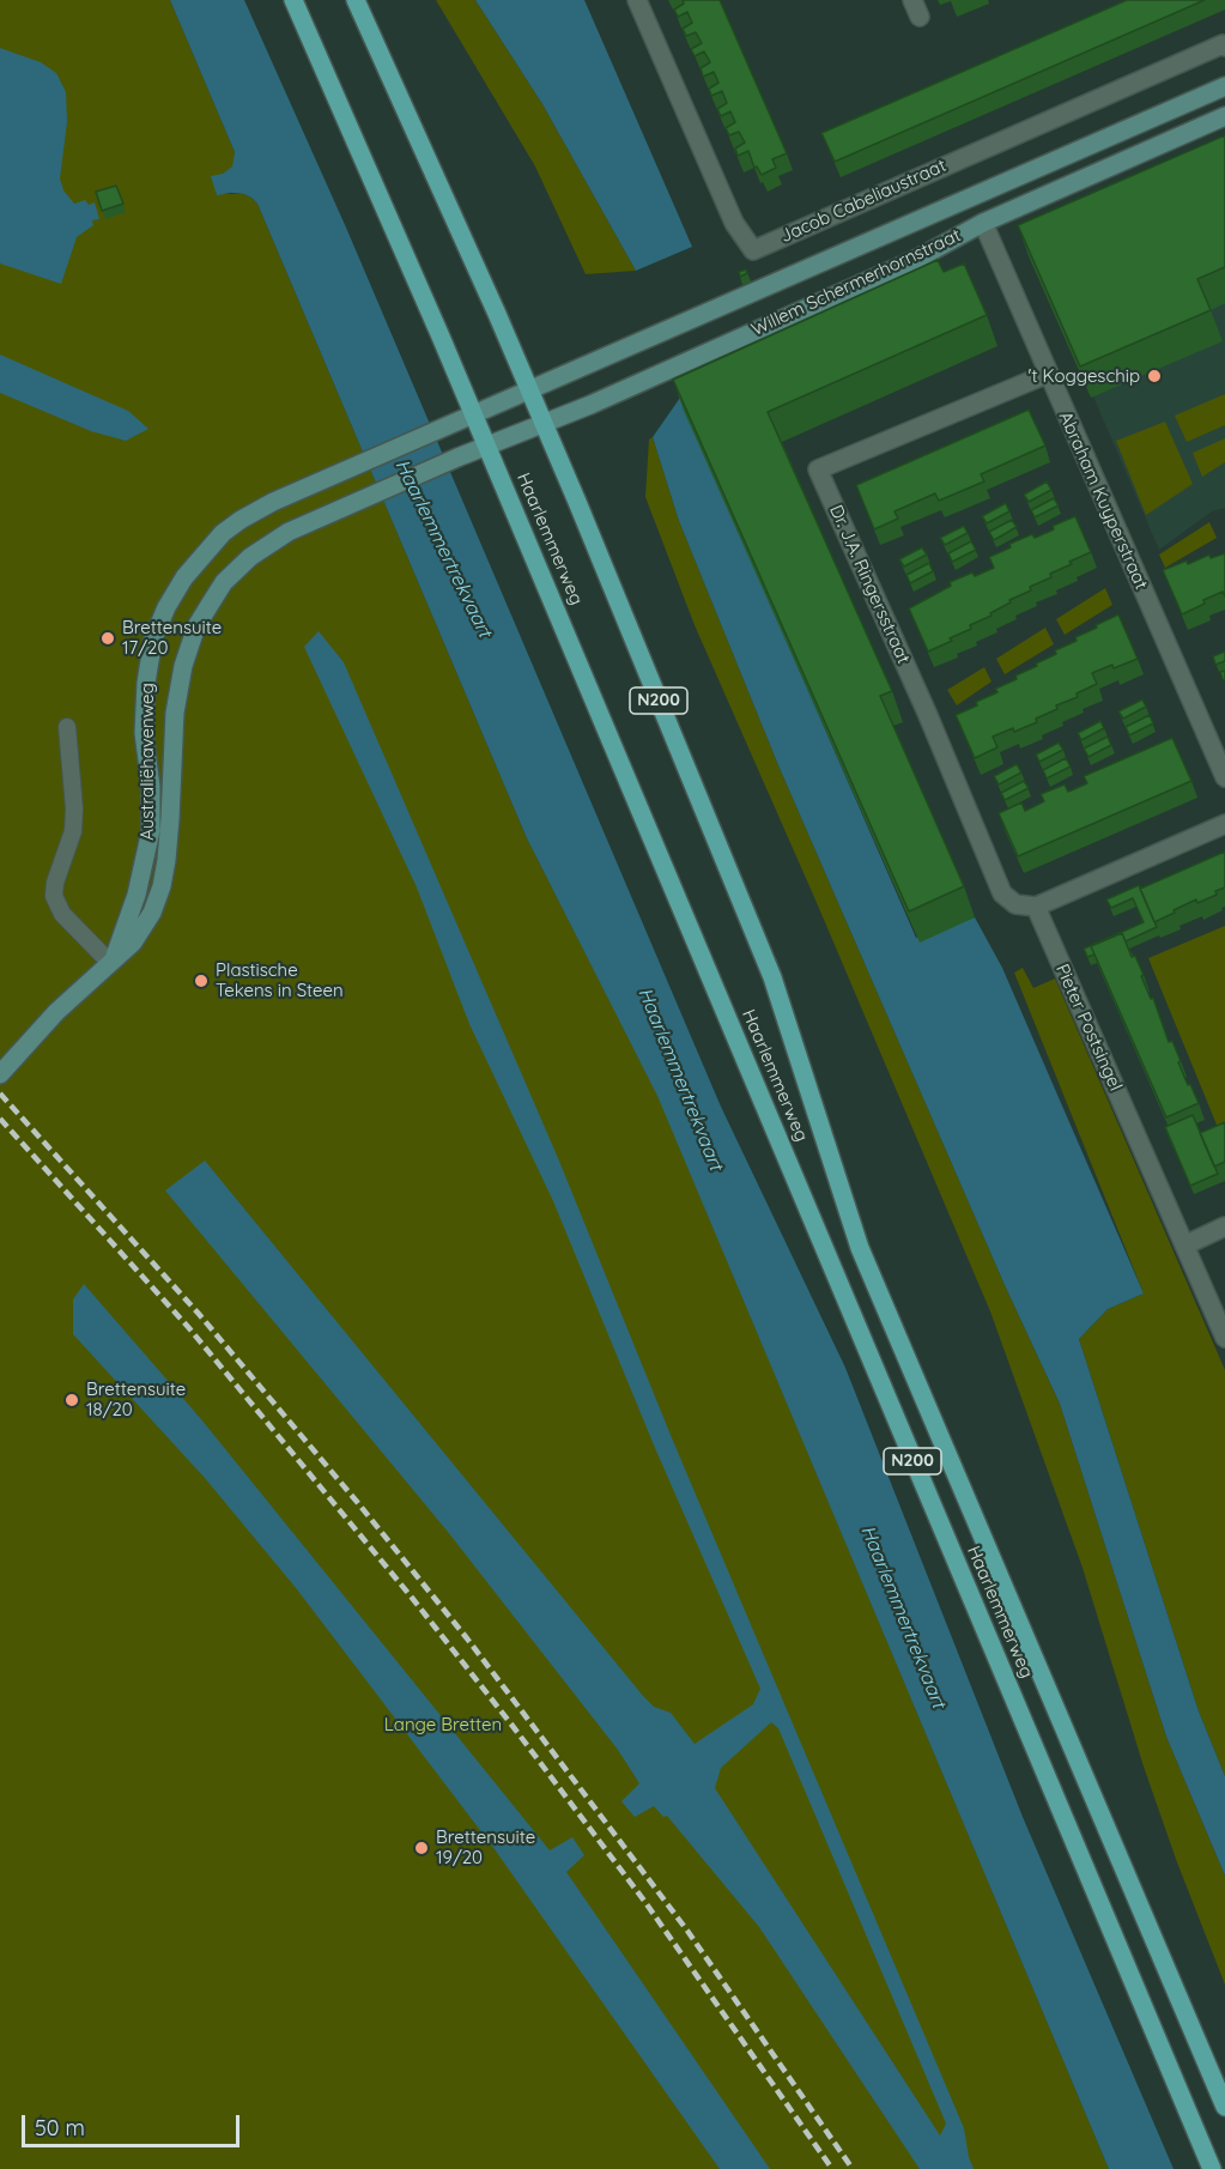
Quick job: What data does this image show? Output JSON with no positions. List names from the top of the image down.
{
  "streets": {
    "main road": ["Haarlemmerweg", "N200"],
    "street": [
      "Jacob Cabeliaustraat",
      "Willem Schermerhornstraat",
      "Abraham Kuyperstraat",
      "Dr. J.A. Ringersstraat",
      "Australiëhavenweg",
      "Pieter Postsingel"
    ]
  },
  "crossings": [
    ["Willem Schermerhornstraat", "Abraham Kuyperstraat"],
    ["Willem Schermerhornstraat", "Haarlemmerweg"],
    ["Willem Schermerhornstraat", "Australiëhavenweg"],
    ["Abraham Kuyperstraat", "Dr. J.A. Ringersstraat"],
    ["Haarlemmerweg", "Australiëhavenweg"],
    ["Dr. J.A. Ringersstraat", "Pieter Postsingel"]
  ],
  "water": ["Haarlemmertrekvaart"],
  "parks": ["Lange Bretten"],
  "places": [
    "'t Koggeschip",
    "Brettensuite 17/20",
    "Plastische Tekens in Steen",
    "Brettensuite 18/20",
    "Brettensuite 19/20"
  ],
  "scale_bar": "50 m"
}
